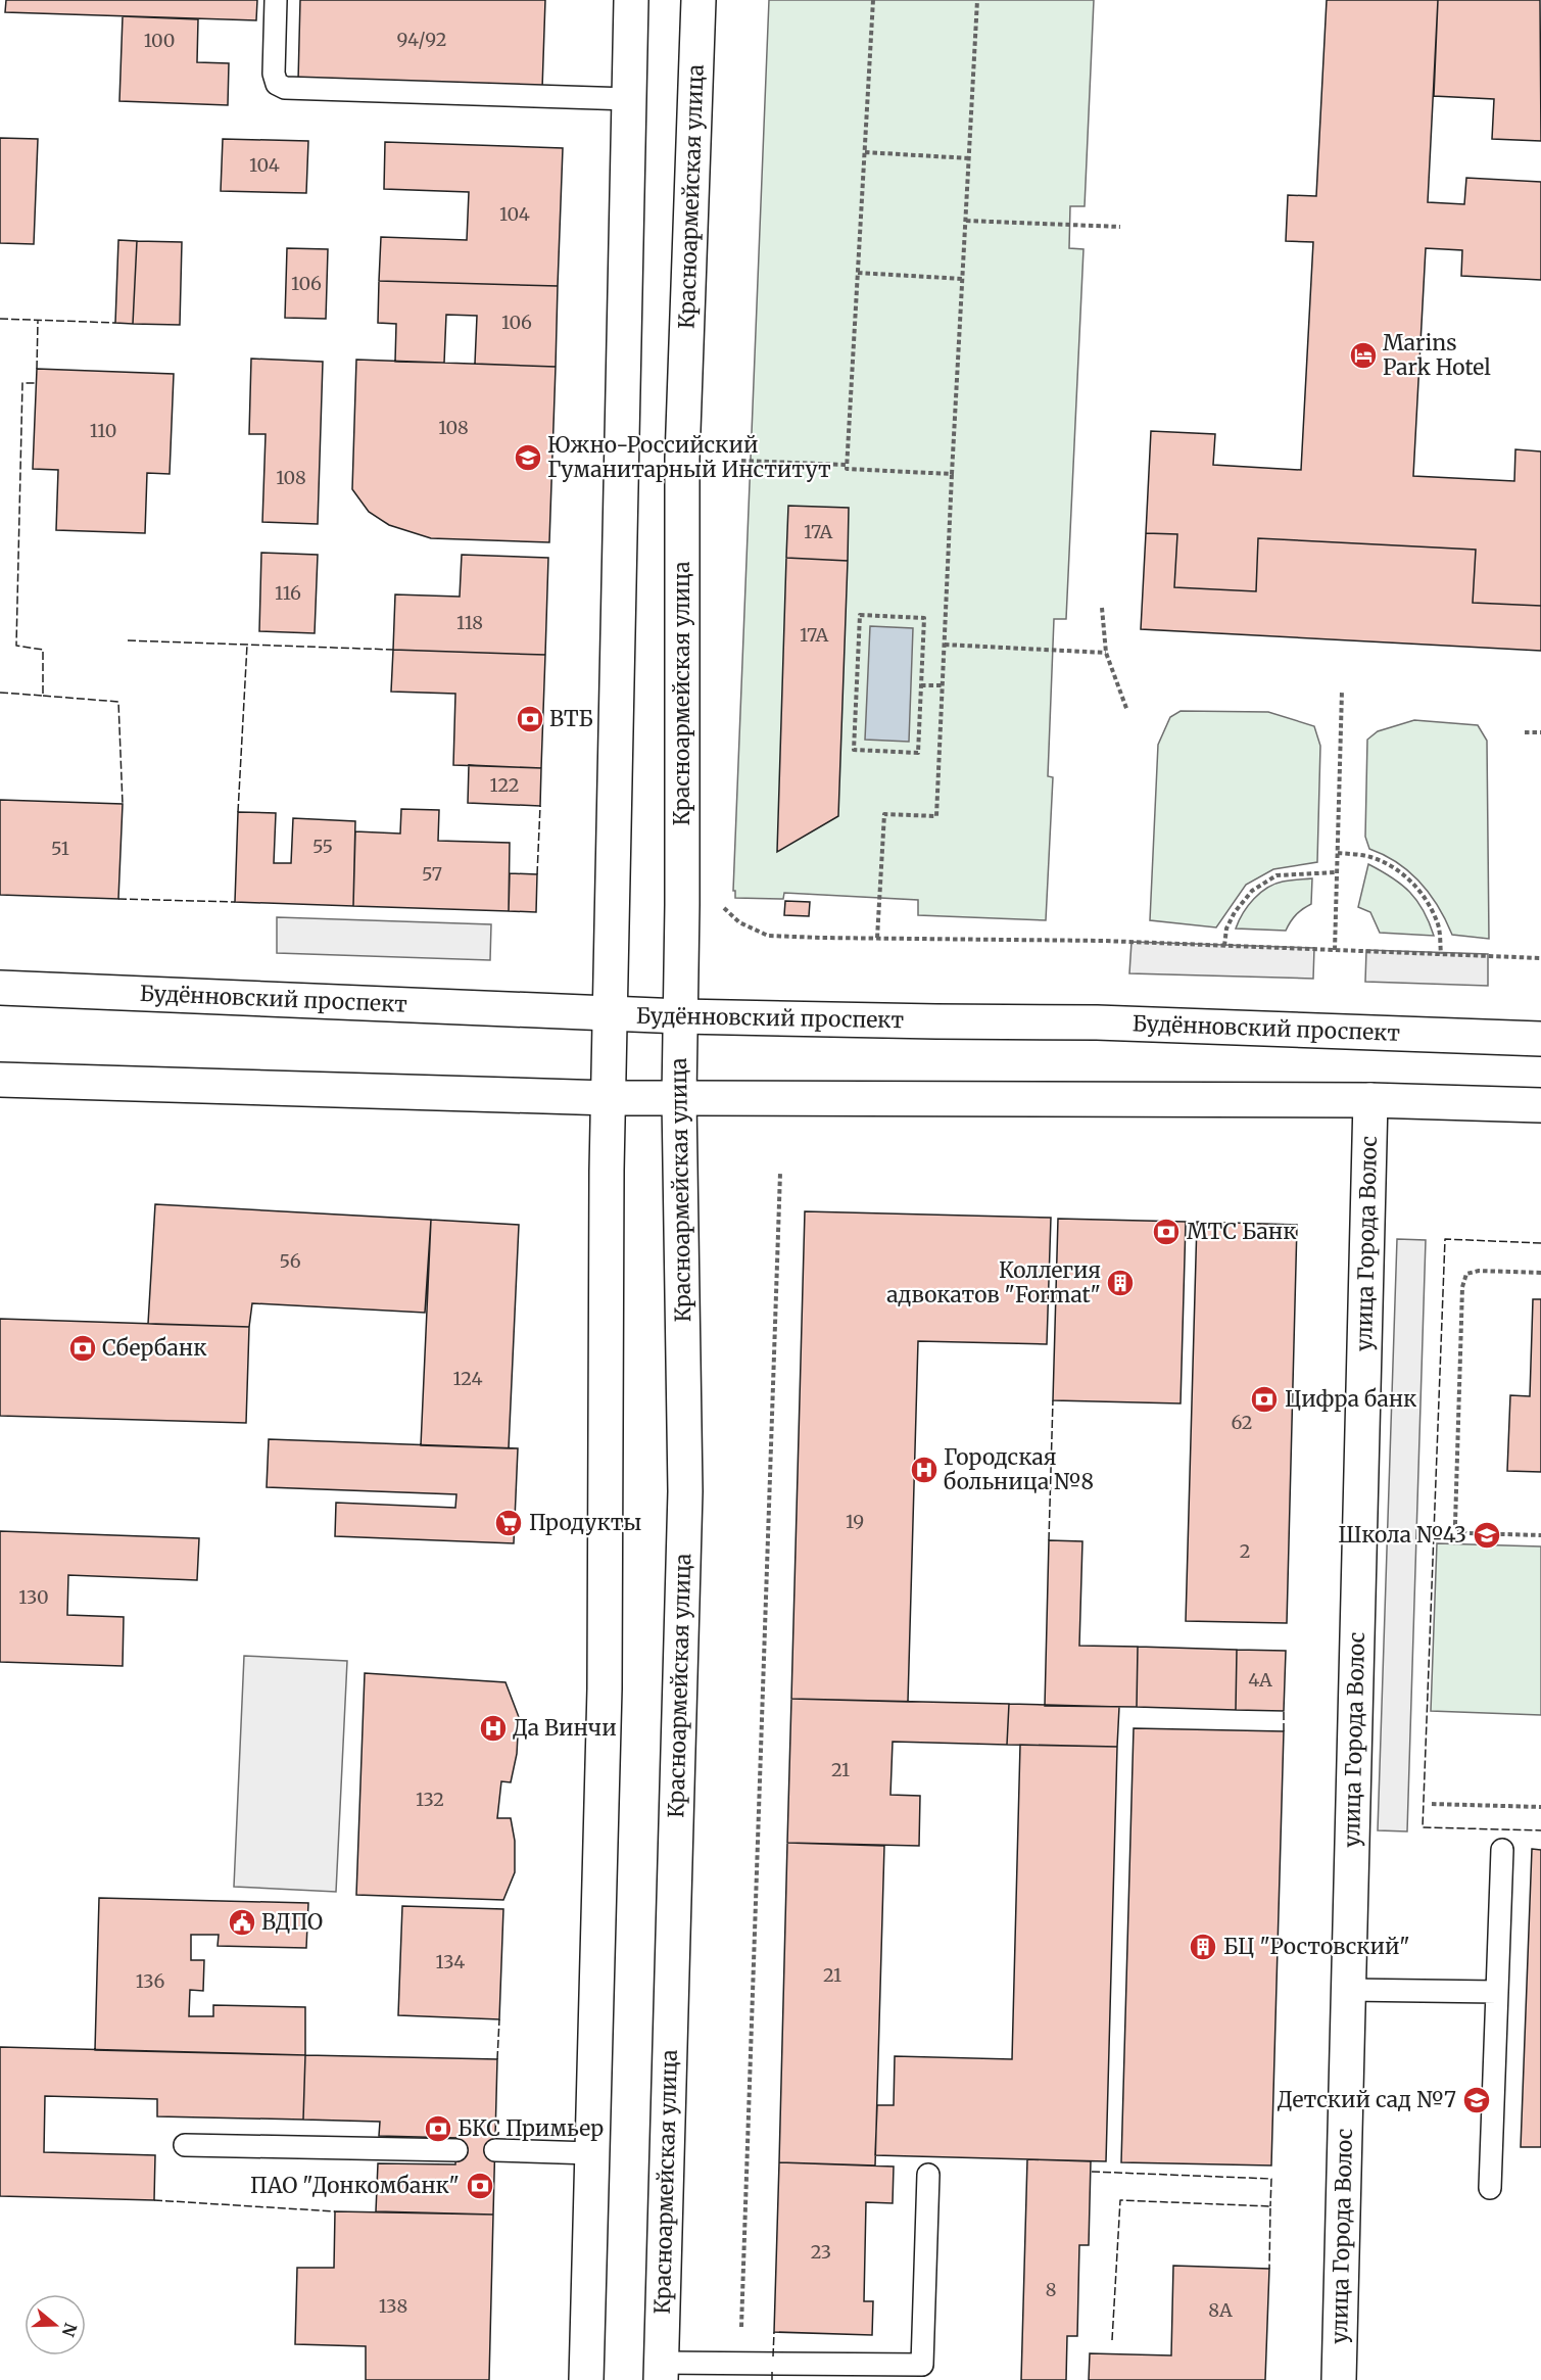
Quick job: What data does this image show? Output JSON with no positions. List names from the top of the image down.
{
  "streets": {
    "main road": ["Красноармейская улица", "Будённовский проспект", "улица Города Волос"]
  },
  "crossings": [
    ["Красноармейская улица", "Будённовский проспект"]
  ],
  "places": {
    "hotel": ["Marins Park Hotel"],
    "school or university": ["Южно-Российский Гуманитарный Институт", "Школа №43", "Детский сад №7"],
    "bank": [
      "ВТБ",
      "МТС Банк",
      "Сбербанк",
      "Цифра банк",
      "БКС Примьер",
      "ПАО \"Донкомбанк\""
    ],
    "building": ["Коллегия адвокатов \"Format\"", "БЦ \"Ростовский\""],
    "hospital": ["Городская больница №8", "Да Винчи"],
    "supermarket": ["Продукты"],
    "public building": ["ВДПО"]
  },
  "house_numbers": [
    "94/92",
    "100",
    "104",
    "104",
    "106",
    "106",
    "108",
    "110",
    "108",
    "17А",
    "116",
    "118",
    "17А",
    "122",
    "55",
    "51",
    "57",
    "56",
    "124",
    "62",
    "19",
    "2",
    "130",
    "4А",
    "21",
    "132",
    "134",
    "21",
    "136",
    "23",
    "8",
    "138",
    "8А"
  ],
  "north": "right"
}
